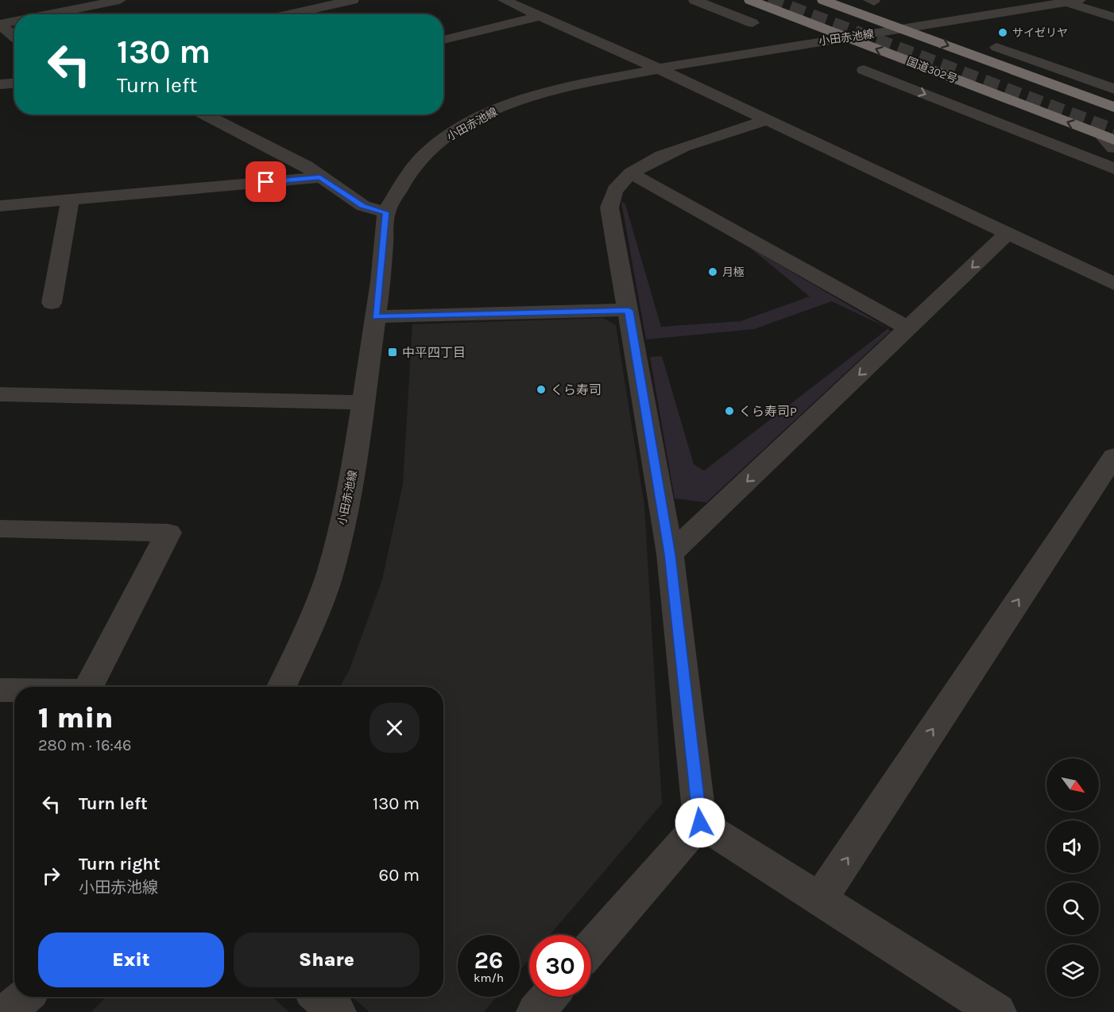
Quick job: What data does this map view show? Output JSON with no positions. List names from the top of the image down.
{
  "streets": {
    "highway": ["国道302号"],
    "street": ["小田赤池線"]
  },
  "crossings": [
    ["小田赤池線", "国道302号"]
  ],
  "places": {
    "other": [
      "サイゼリヤ",
      "月極",
      "くら寿司",
      "くら寿司P"
    ],
    "transit": ["中平四丁目"]
  },
  "north": "bottom right",
  "page": {
    "turn": ["130 m", "Turn left"],
    "heading": ["1 min", "280 m · 16:46"],
    "list": [
      {
        "name": "Turn left",
        "value": "130 m"
      },
      {
        "name": "Turn right",
        "note": "小田赤池線",
        "value": "60 m"
      }
    ],
    "buttons": ["Exit", "Share"],
    "speed": "26 km/h",
    "limit": "30"
  }
}
